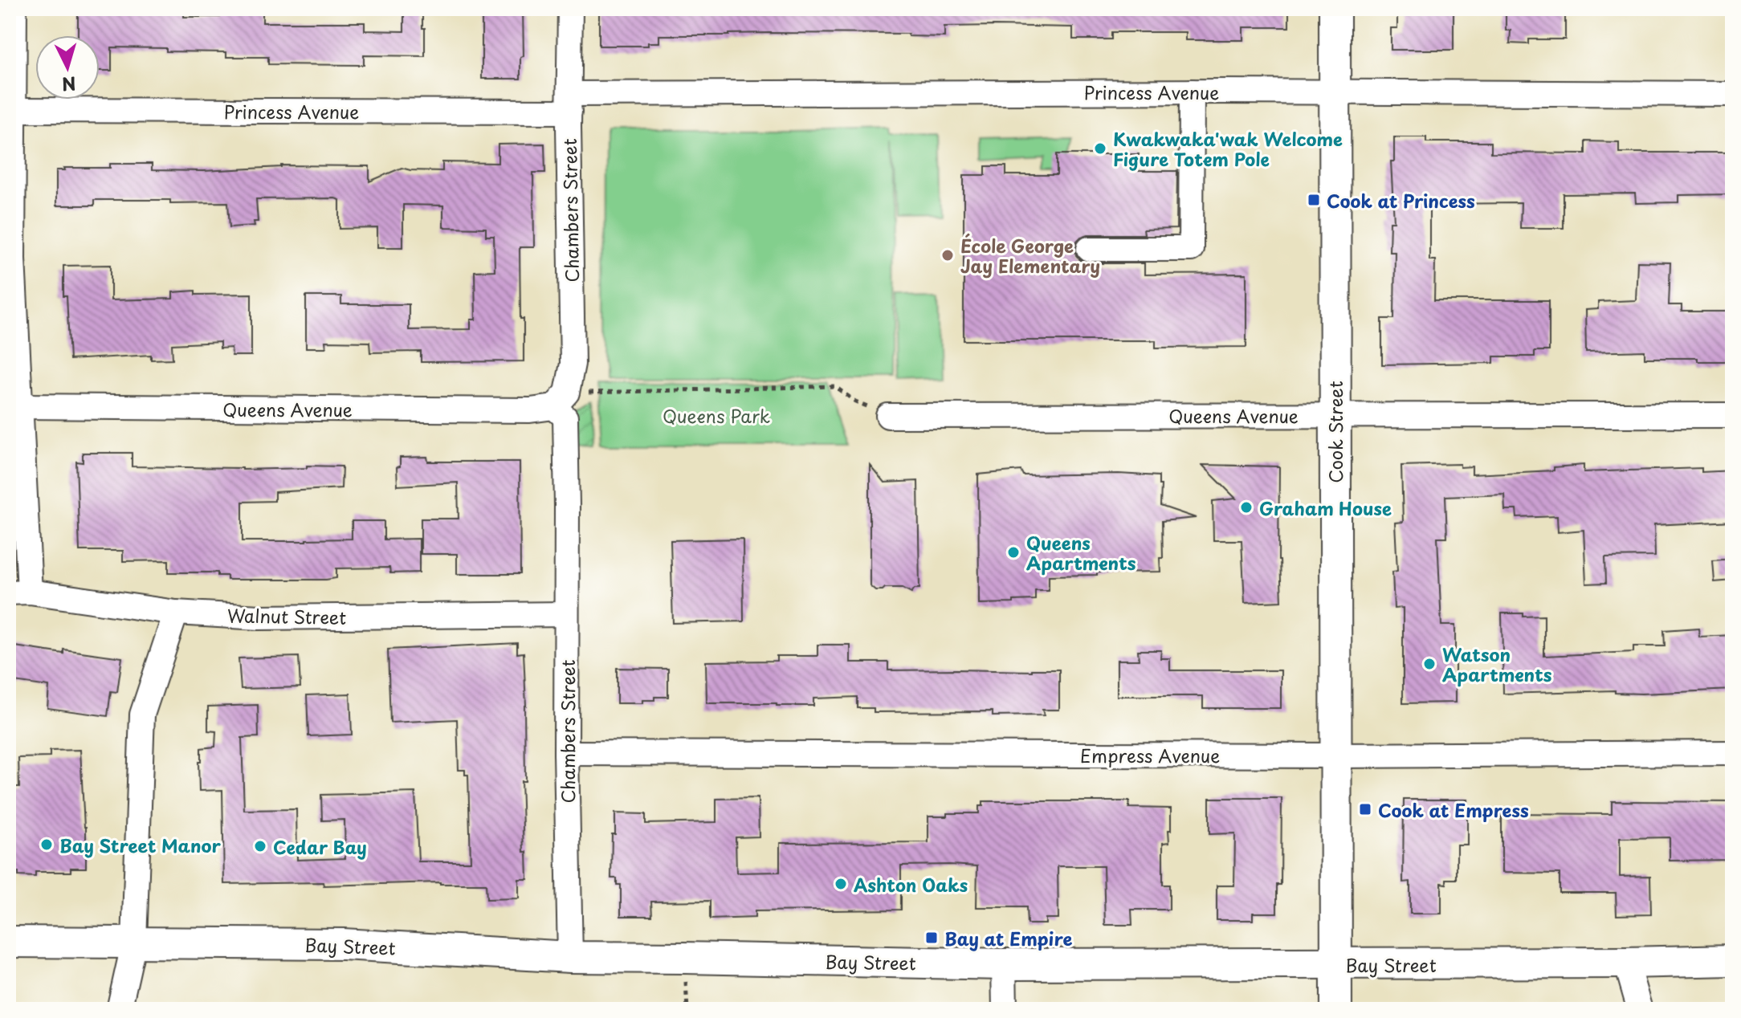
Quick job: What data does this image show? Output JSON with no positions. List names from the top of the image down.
{
  "streets": {
    "main road": ["Cook Street", "Bay Street"],
    "street": [
      "Princess Avenue",
      "Chambers Street",
      "Queens Avenue",
      "Walnut Street",
      "Empress Avenue"
    ]
  },
  "crossings": [
    ["Princess Avenue", "Chambers Street"],
    ["Princess Avenue", "Cook Street"],
    ["Chambers Street", "Queens Avenue"],
    ["Chambers Street", "Walnut Street"],
    ["Chambers Street", "Empress Avenue"],
    ["Chambers Street", "Bay Street"],
    ["Queens Avenue", "Cook Street"],
    ["Cook Street", "Empress Avenue"],
    ["Cook Street", "Bay Street"]
  ],
  "parks": ["Queens Park"],
  "places": {
    "other": [
      "Kwakwaka'wak Welcome Figure Totem Pole",
      "École George Jay Elementary",
      "Graham House",
      "Queens Apartments",
      "Watson Apartments",
      "Bay Street Manor",
      "Cedar Bay",
      "Ashton Oaks"
    ],
    "transit": ["Cook at Princess", "Cook at Empress", "Bay at Empire"]
  },
  "north": "bottom"
}
